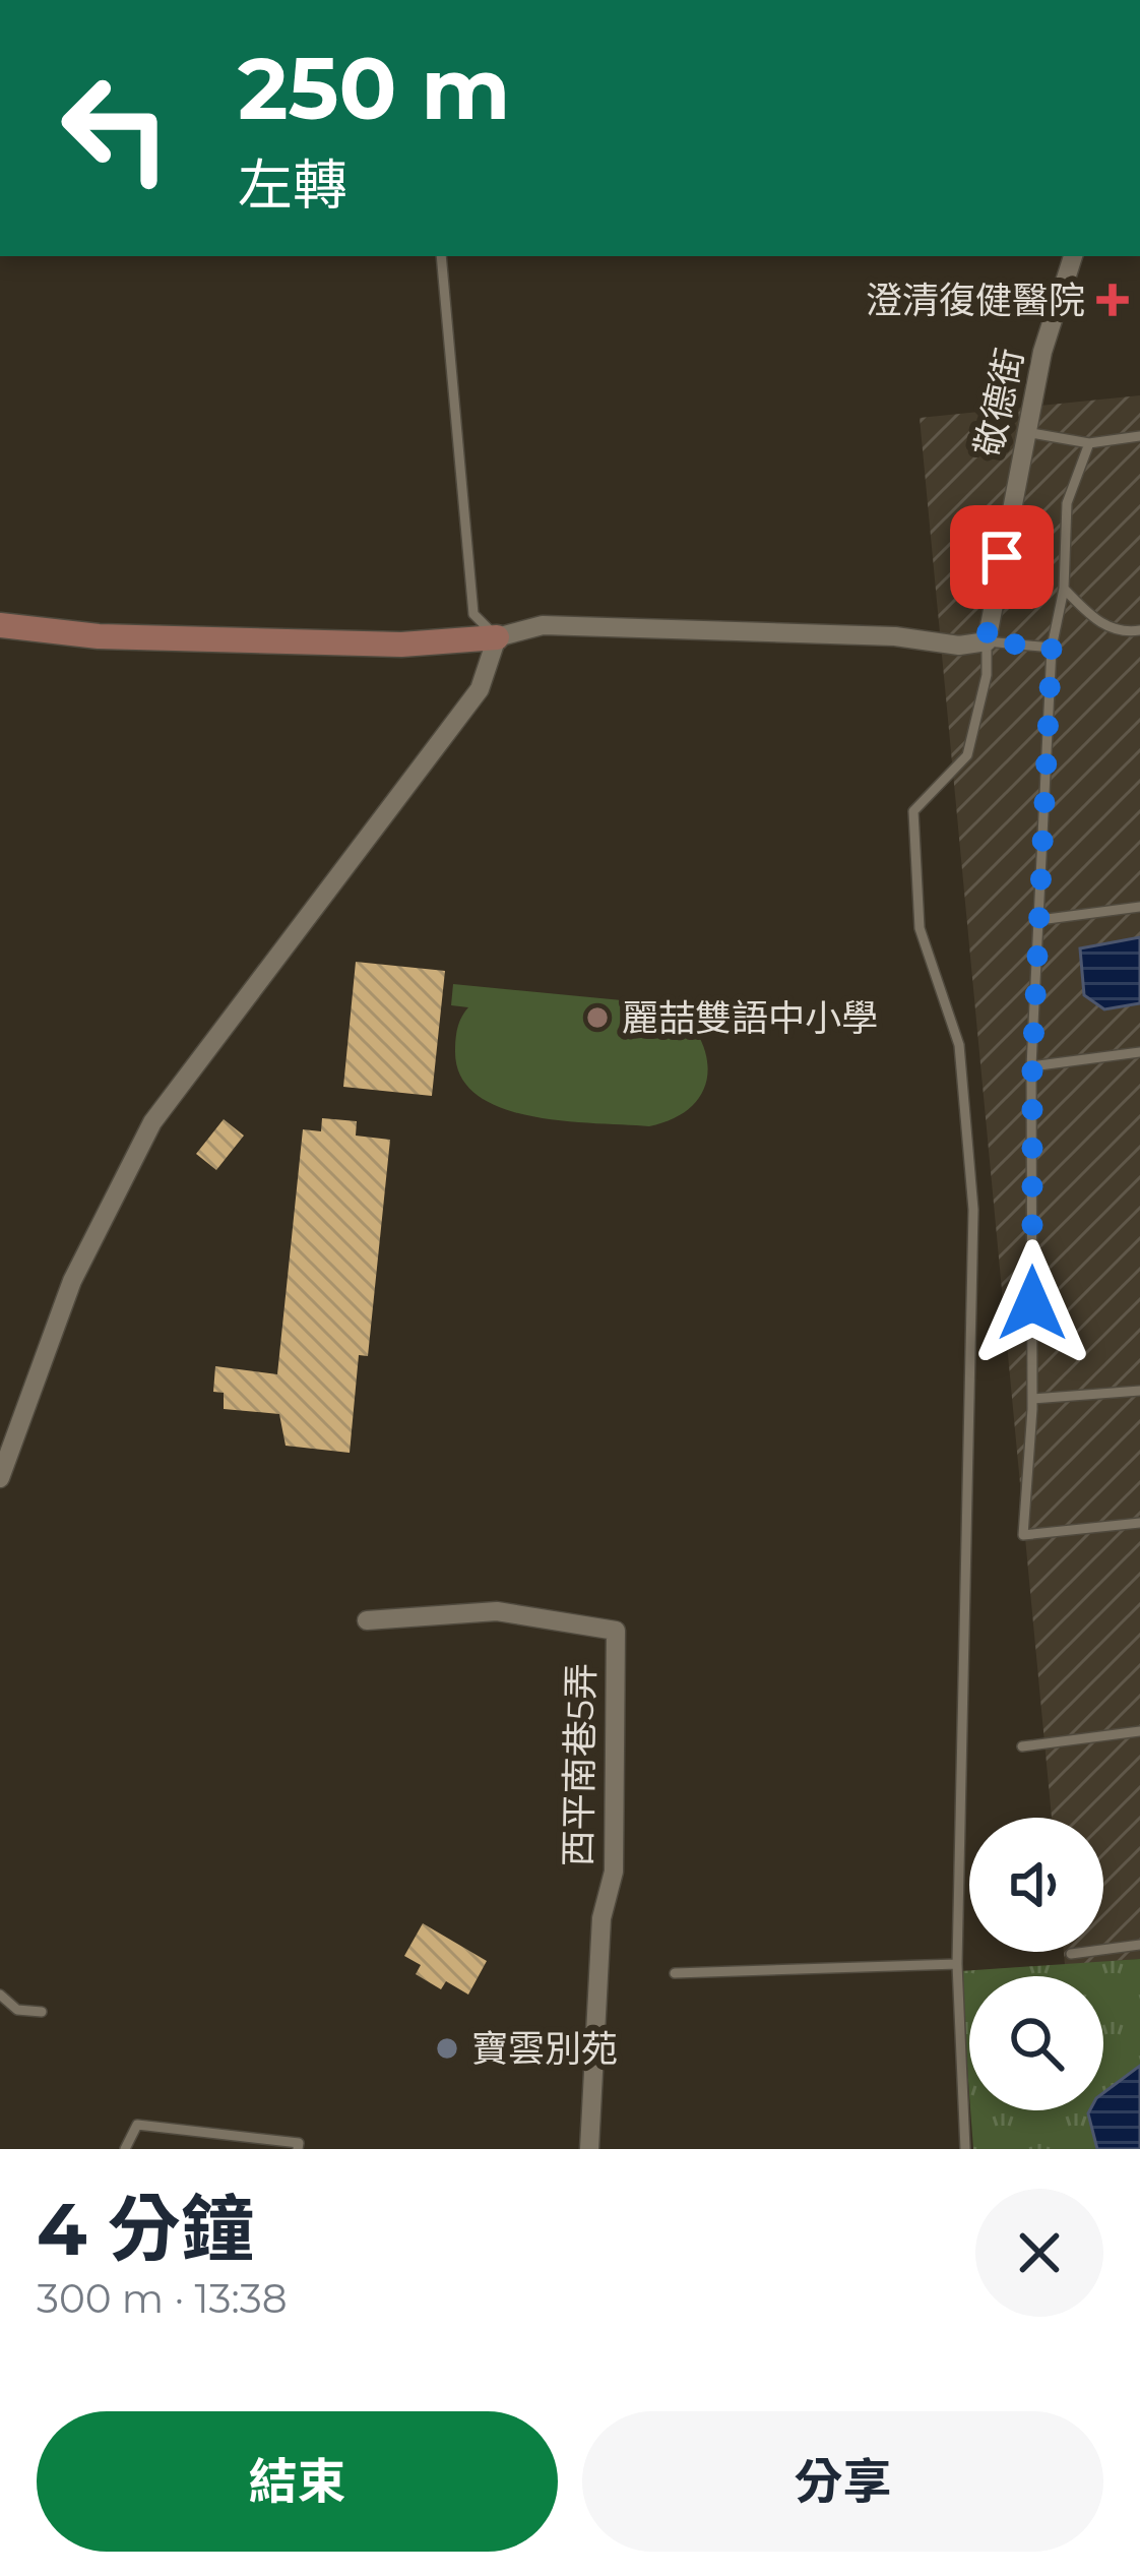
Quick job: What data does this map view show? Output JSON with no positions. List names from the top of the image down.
{
  "streets": {
    "street": ["敬德街", "西平南巷5弄"]
  },
  "places": {
    "health": ["澄清復健醫院"],
    "other": ["麗喆雙語中小學", "寶雲別苑"]
  },
  "page": {
    "turn": ["250 m", "左轉"],
    "heading": ["4 分鐘", "300 m · 13:38"],
    "buttons": ["結束", "分享"]
  }
}
